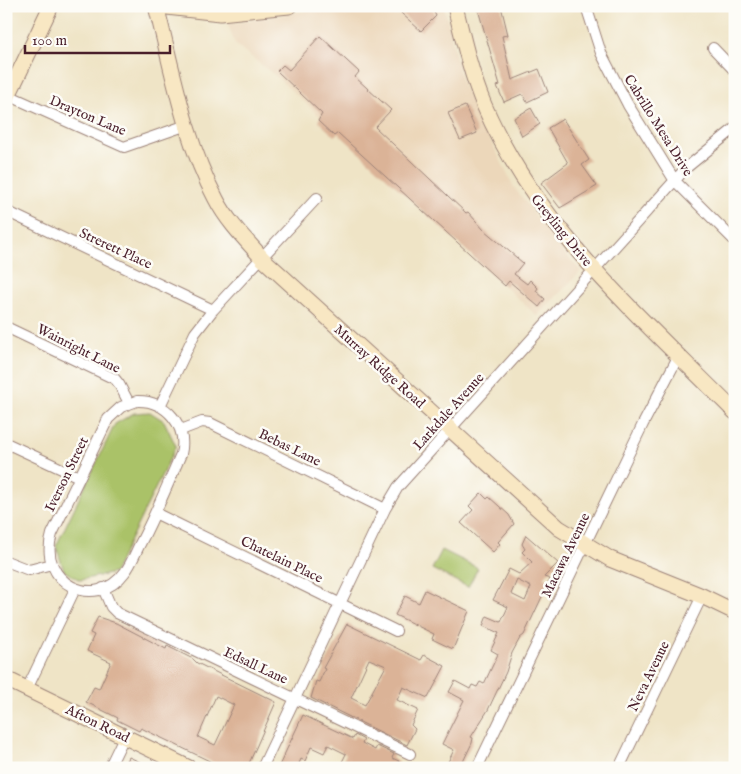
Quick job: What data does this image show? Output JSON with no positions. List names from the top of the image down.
{
  "streets": {
    "main road": ["Greyling Drive", "Murray Ridge Road", "Afton Road"],
    "street": [
      "Drayton Lane",
      "Cabrillo Mesa Drive",
      "Strerett Place",
      "Wainright Lane",
      "Larkdale Avenue",
      "Bebas Lane",
      "Iverson Street",
      "Macawa Avenue",
      "Chatelain Place",
      "Edsall Lane",
      "Neva Avenue"
    ]
  },
  "crossings": [
    ["Drayton Lane", "Murray Ridge Road"],
    ["Cabrillo Mesa Drive", "Larkdale Avenue"],
    ["Greyling Drive", "Larkdale Avenue"],
    ["Greyling Drive", "Macawa Avenue"],
    ["Wainright Lane", "Iverson Street"],
    ["Murray Ridge Road", "Larkdale Avenue"],
    ["Murray Ridge Road", "Macawa Avenue"],
    ["Murray Ridge Road", "Neva Avenue"],
    ["Larkdale Avenue", "Bebas Lane"],
    ["Larkdale Avenue", "Chatelain Place"],
    ["Larkdale Avenue", "Edsall Lane"]
  ],
  "scale_bar": "100 m"
}
